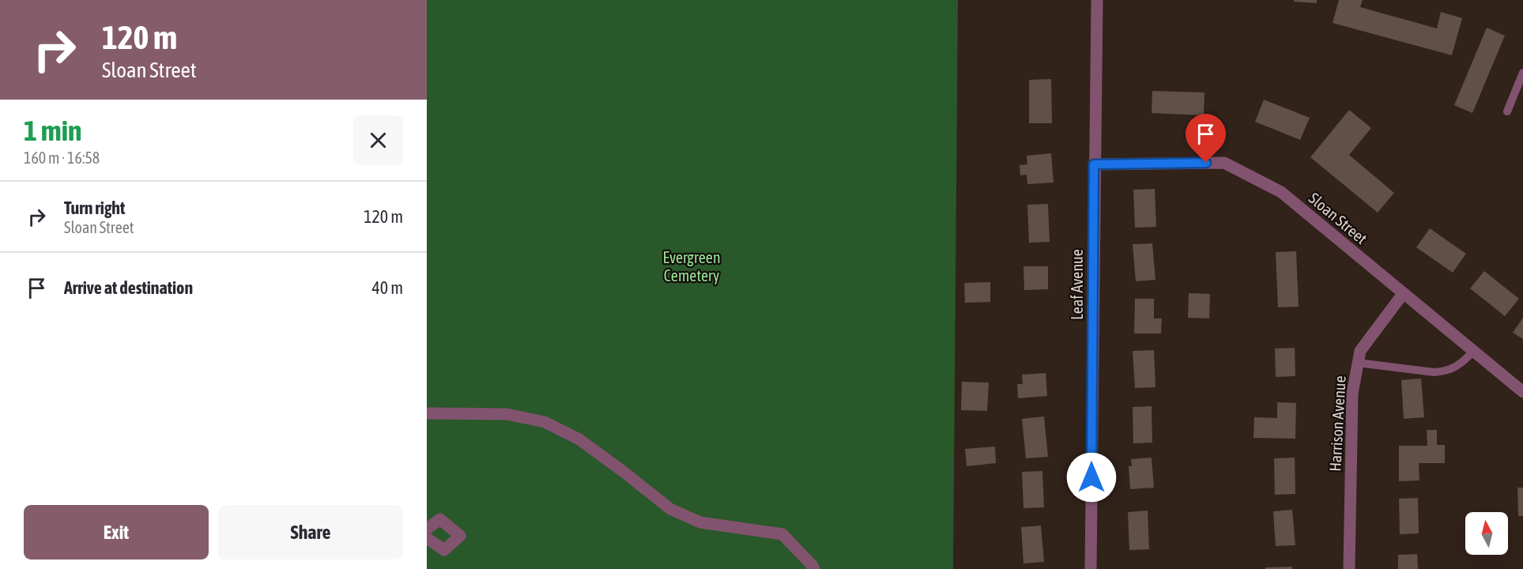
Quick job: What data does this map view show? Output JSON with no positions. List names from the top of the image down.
{
  "streets": {
    "street": ["Sloan Street", "Leaf Avenue", "Harrison Avenue"]
  },
  "crossings": [
    ["Sloan Street", "Leaf Avenue"],
    ["Sloan Street", "Harrison Avenue"]
  ],
  "parks": ["Evergreen Cemetery"],
  "north": "top",
  "page": {
    "turn": ["120 m", "Sloan Street"],
    "heading": ["1 min", "160 m · 16:58"],
    "list": [
      {
        "name": "Turn right",
        "note": "Sloan Street",
        "value": "120 m"
      },
      {
        "name": "Arrive at destination",
        "value": "40 m"
      }
    ],
    "buttons": ["Exit", "Share"]
  }
}
